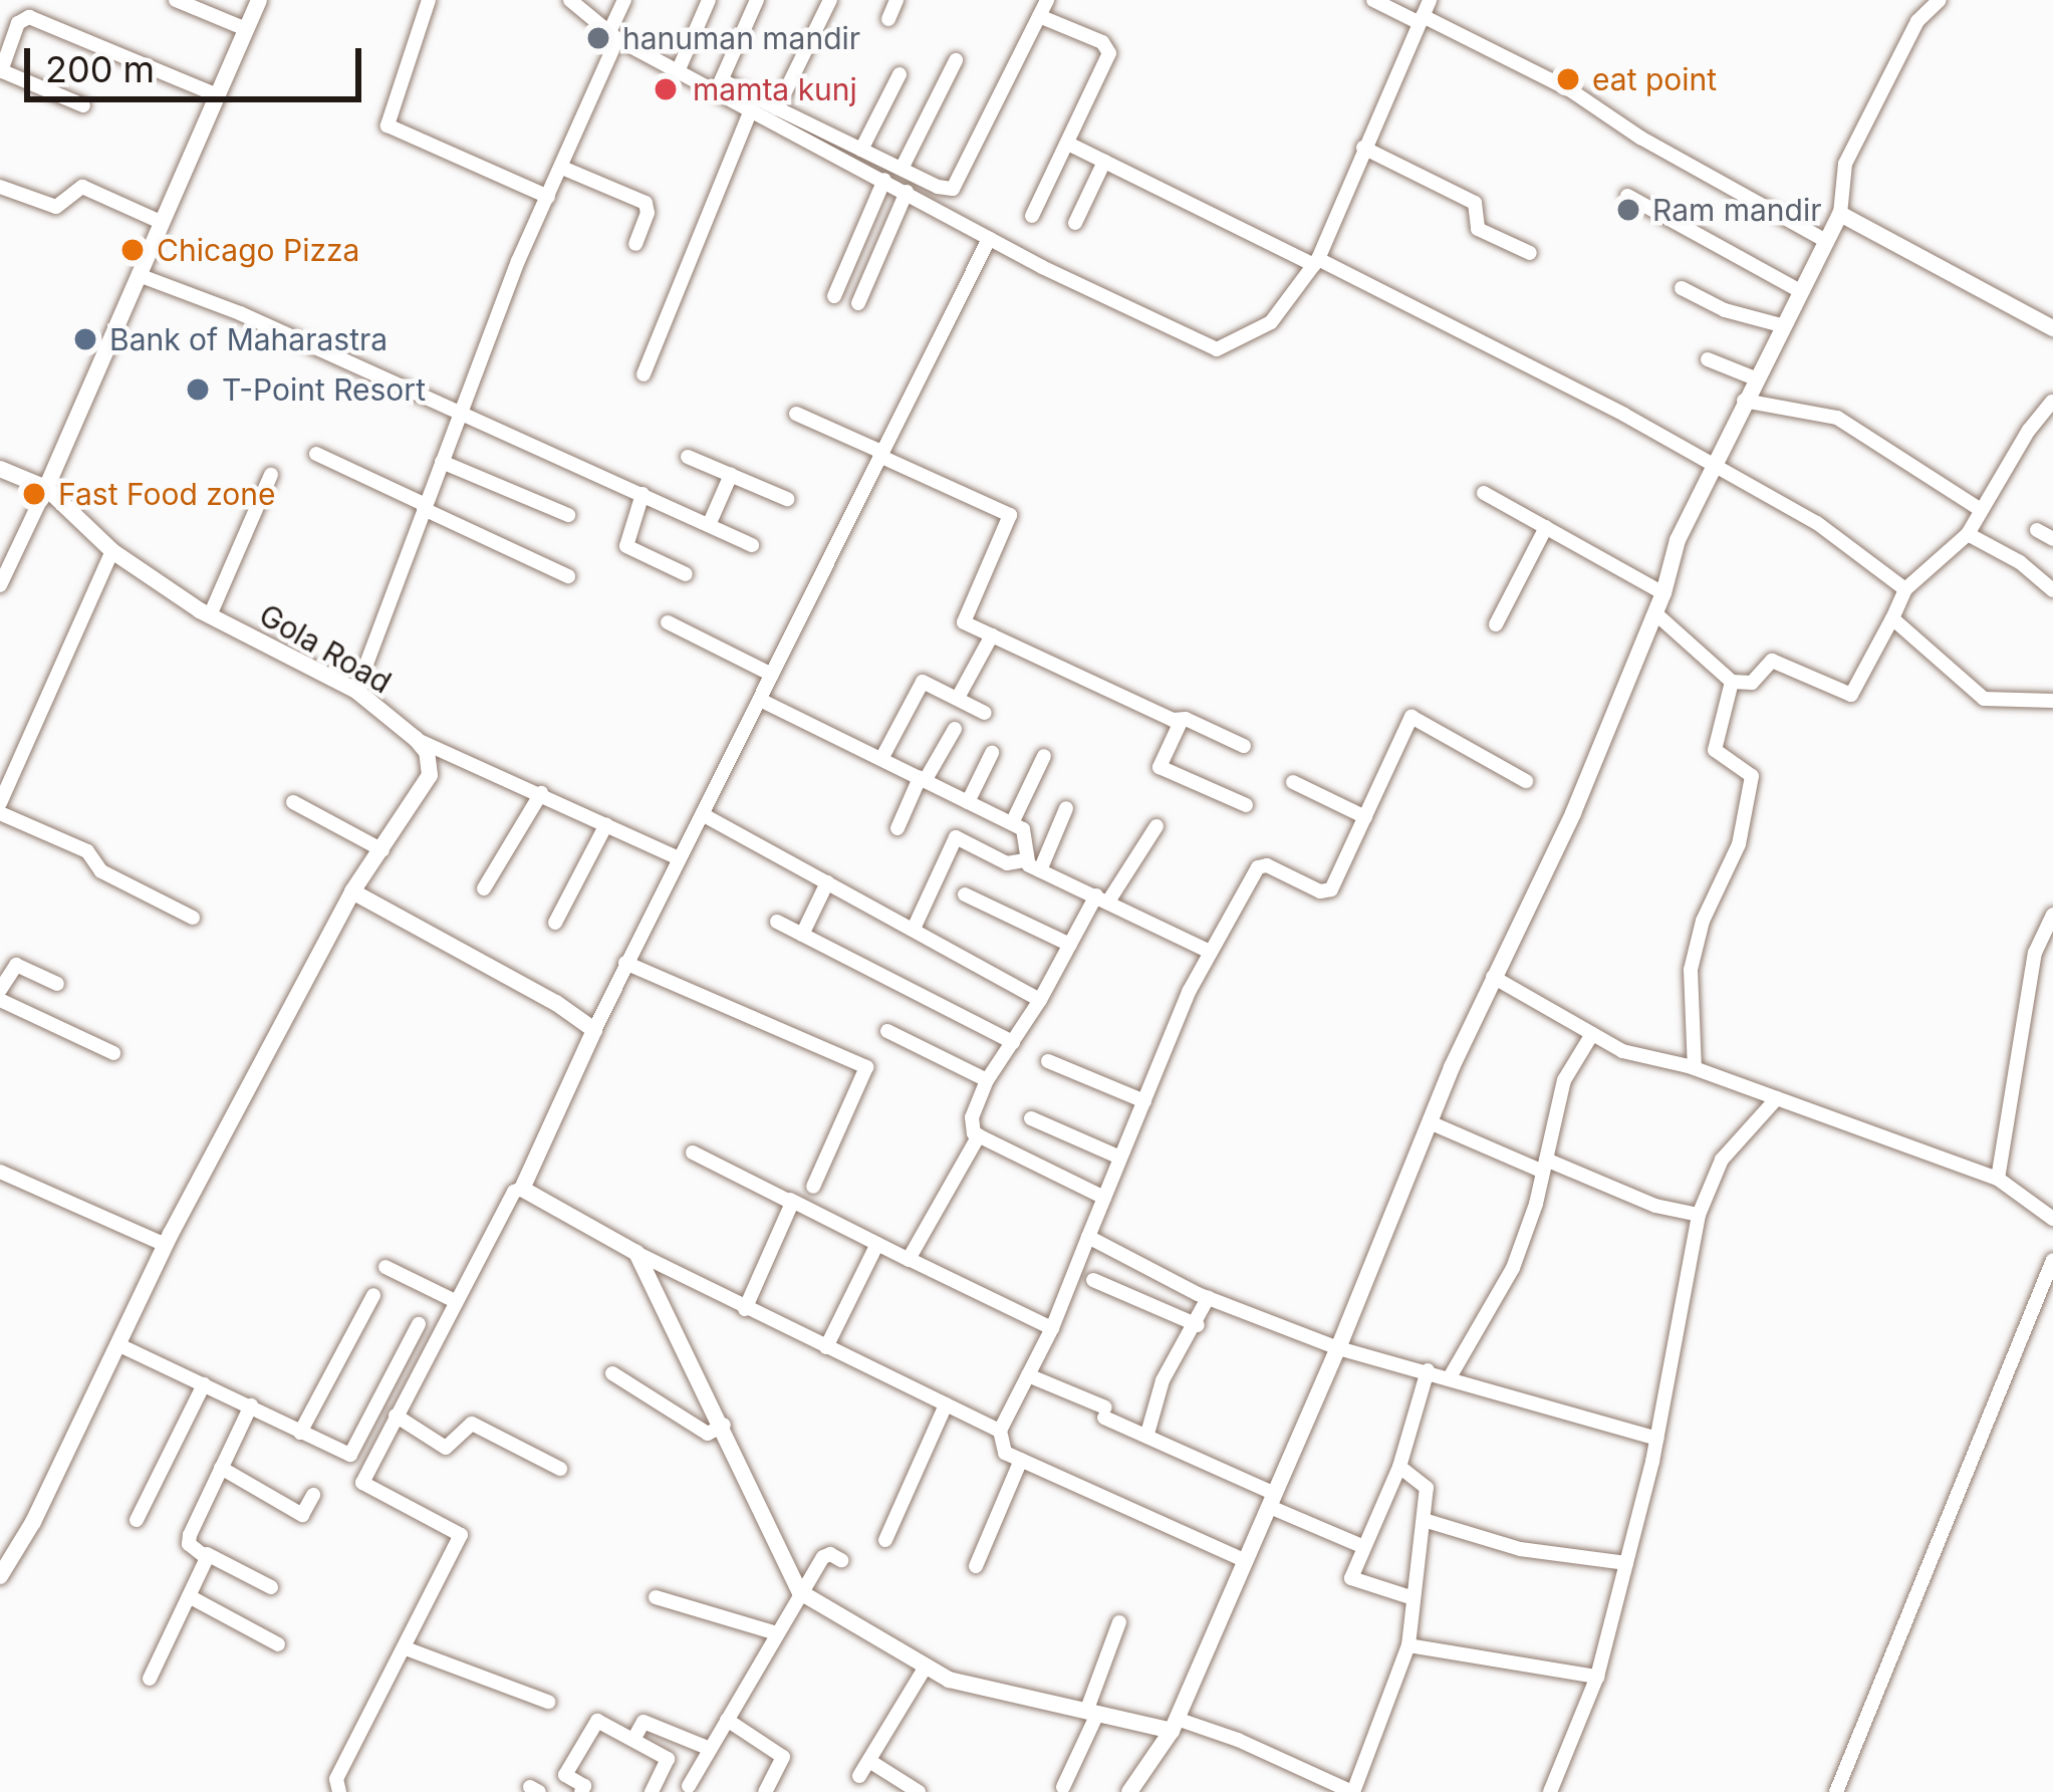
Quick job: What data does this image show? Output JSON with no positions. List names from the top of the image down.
{
  "streets": {
    "street": ["Gola Road"]
  },
  "places": [
    "hanuman mandir",
    "eat point",
    "mamta kunj",
    "Ram mandir",
    "Chicago Pizza",
    "Bank of Maharastra",
    "T-Point Resort",
    "Fast Food zone"
  ],
  "scale_bar": "200 m"
}
